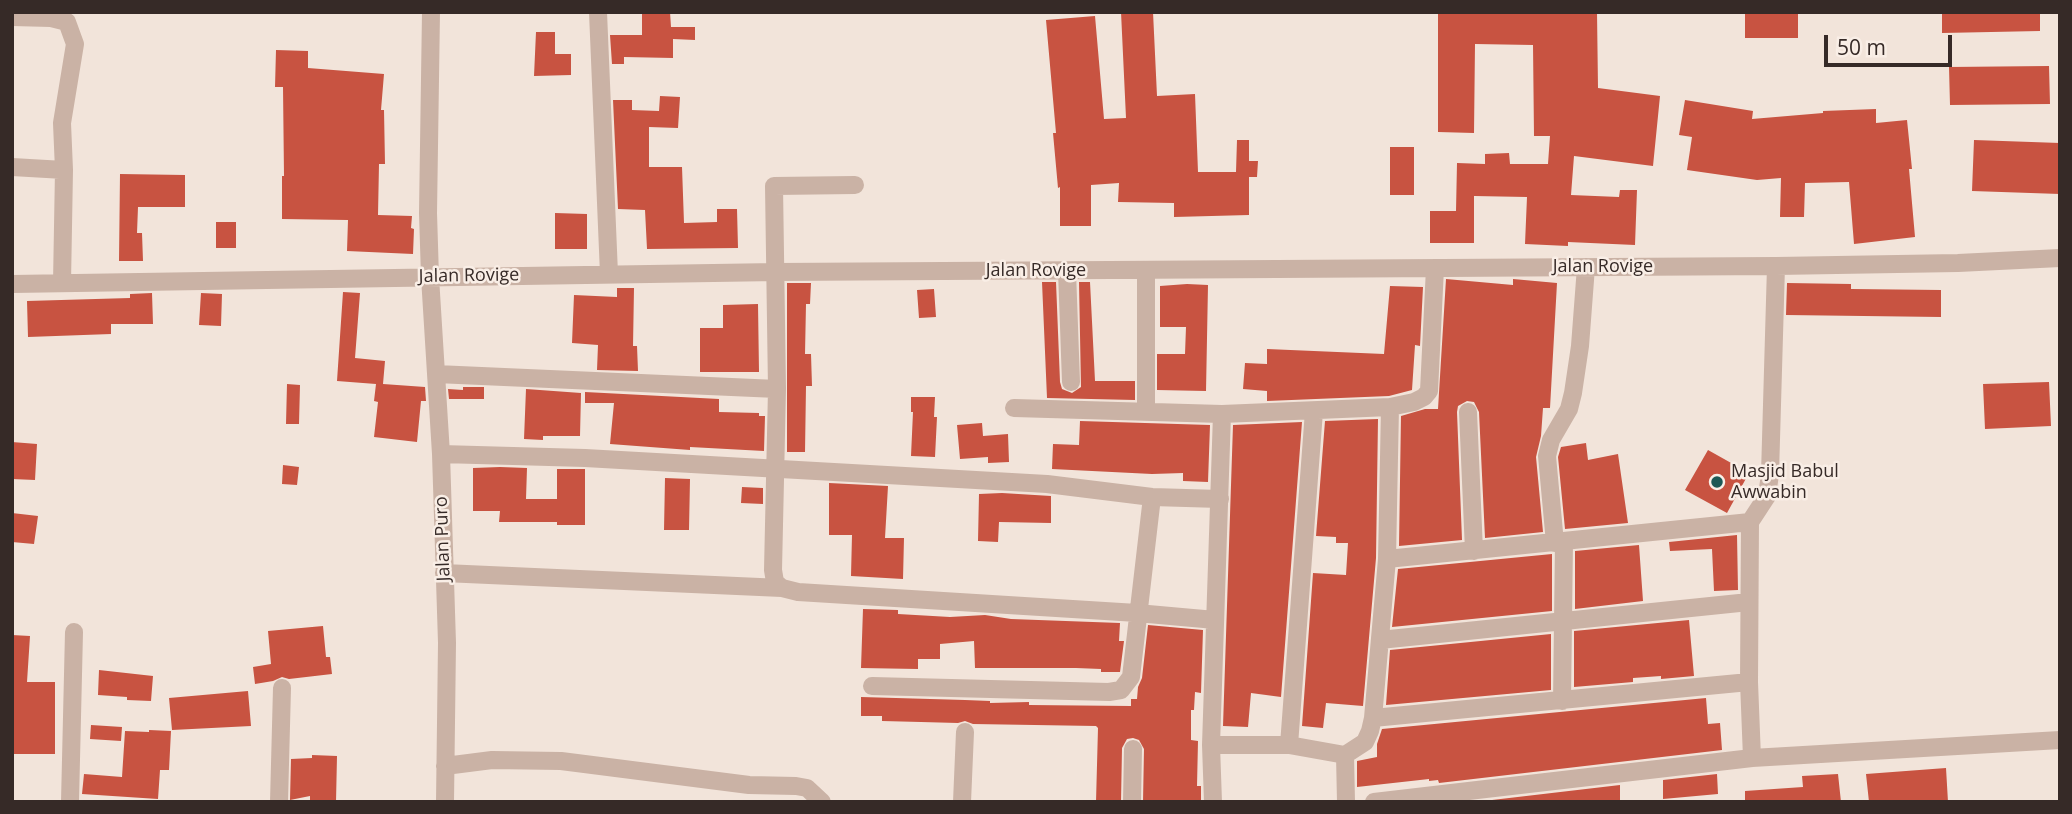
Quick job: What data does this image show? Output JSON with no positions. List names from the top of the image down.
{
  "streets": {
    "street": ["Jalan Rovige", "Jalan Puro"]
  },
  "crossings": [
    ["Jalan Rovige", "Jalan Puro"]
  ],
  "places": ["Masjid Babul Awwabin"],
  "scale_bar": "50 m"
}
